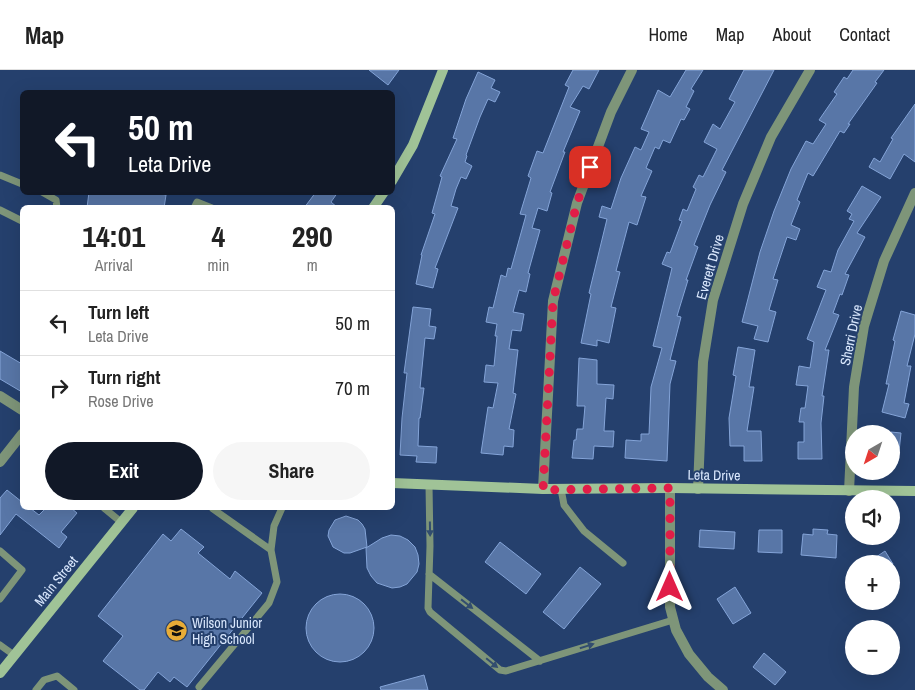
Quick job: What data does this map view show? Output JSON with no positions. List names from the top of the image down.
{
  "streets": {
    "street": [
      "Everett Drive",
      "Sherri Drive",
      "Leta Drive",
      "Main Street"
    ]
  },
  "crossings": [
    ["Everett Drive", "Leta Drive"]
  ],
  "places": {
    "school or university": ["Wilson Junior High School"]
  },
  "north": "bottom left",
  "page": {
    "header": "Map",
    "nav": [
      "Home",
      "Map",
      "About",
      "Contact"
    ],
    "turn": ["50 m", "Leta Drive"],
    "eta": [
      "14:01",
      "Arrival",
      "4",
      "min",
      "290",
      "m"
    ],
    "list": [
      {
        "name": "Turn left",
        "note": "Leta Drive",
        "value": "50 m"
      },
      {
        "name": "Turn right",
        "note": "Rose Drive",
        "value": "70 m"
      }
    ],
    "map_buttons": ["+", "−"],
    "buttons": ["Exit", "Share"]
  }
}
